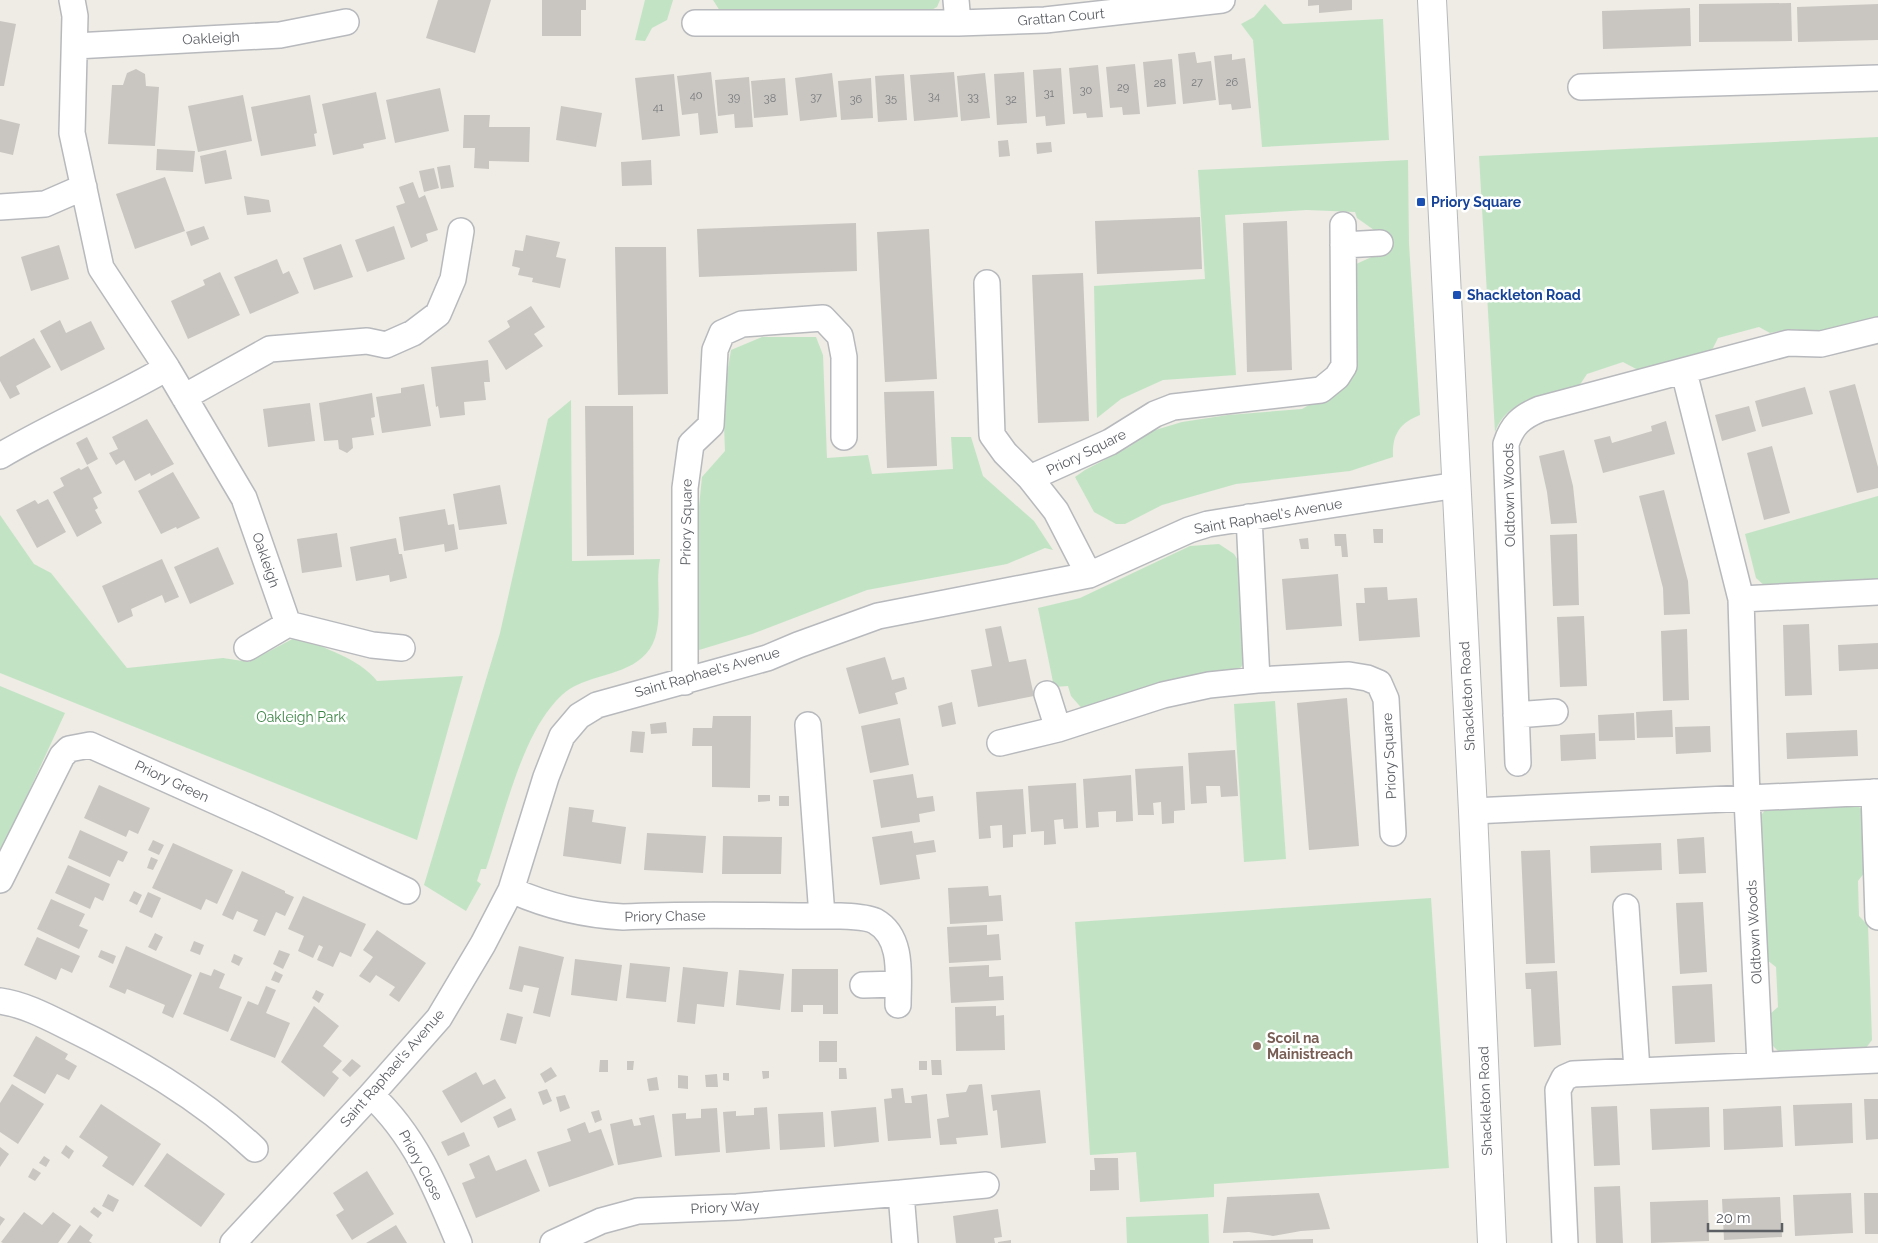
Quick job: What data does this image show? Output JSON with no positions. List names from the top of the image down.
{
  "streets": {
    "street": [
      "Grattan Court",
      "Oakleigh",
      "Priory Square",
      "Oldtown Woods",
      "Saint Raphael's Avenue",
      "Shackleton Road",
      "Priory Green",
      "Priory Chase",
      "Priory Close",
      "Priory Way"
    ]
  },
  "crossings": [
    ["Priory Square", "Saint Raphael's Avenue"],
    ["Saint Raphael's Avenue", "Shackleton Road"],
    ["Saint Raphael's Avenue", "Priory Chase"],
    ["Saint Raphael's Avenue", "Priory Close"]
  ],
  "parks": ["Oakleigh Park"],
  "places": {
    "transit": ["Priory Square", "Shackleton Road"],
    "other": ["Scoil na Mainistreach"]
  },
  "house_numbers": [
    "27",
    "26",
    "28",
    "29",
    "30",
    "31",
    "40",
    "34",
    "39",
    "37",
    "33",
    "38",
    "35",
    "36",
    "32",
    "41"
  ],
  "scale_bar": "20 m"
}
